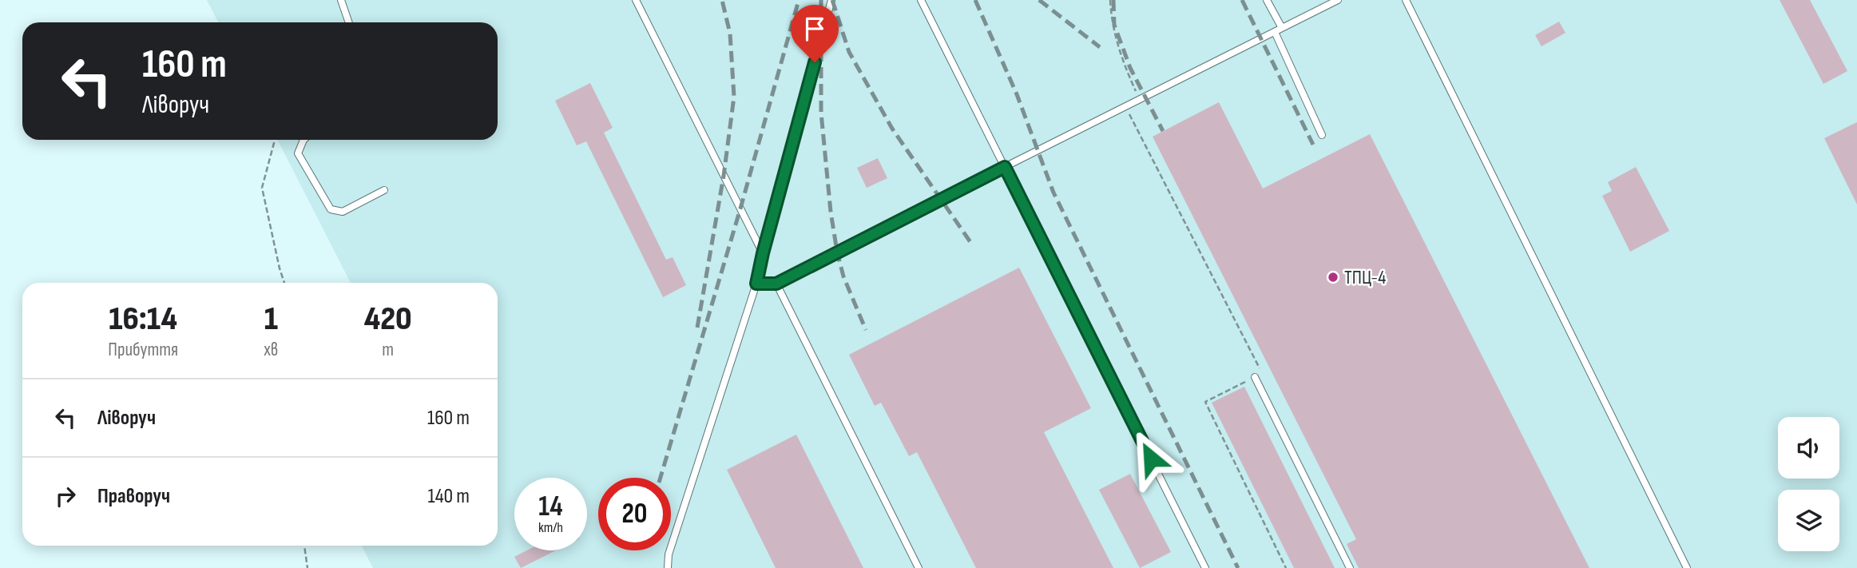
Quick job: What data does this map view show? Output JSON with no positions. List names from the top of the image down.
{
  "places": ["ТПЦ-4"],
  "page": {
    "turn": ["160 m", "Ліворуч"],
    "eta": [
      "16:14",
      "Прибуття",
      "1",
      "хв",
      "420",
      "m"
    ],
    "list": [
      {
        "name": "Ліворуч",
        "value": "160 m"
      },
      {
        "name": "Праворуч",
        "value": "140 m"
      }
    ],
    "speed": "14 km/h",
    "limit": "20"
  }
}
